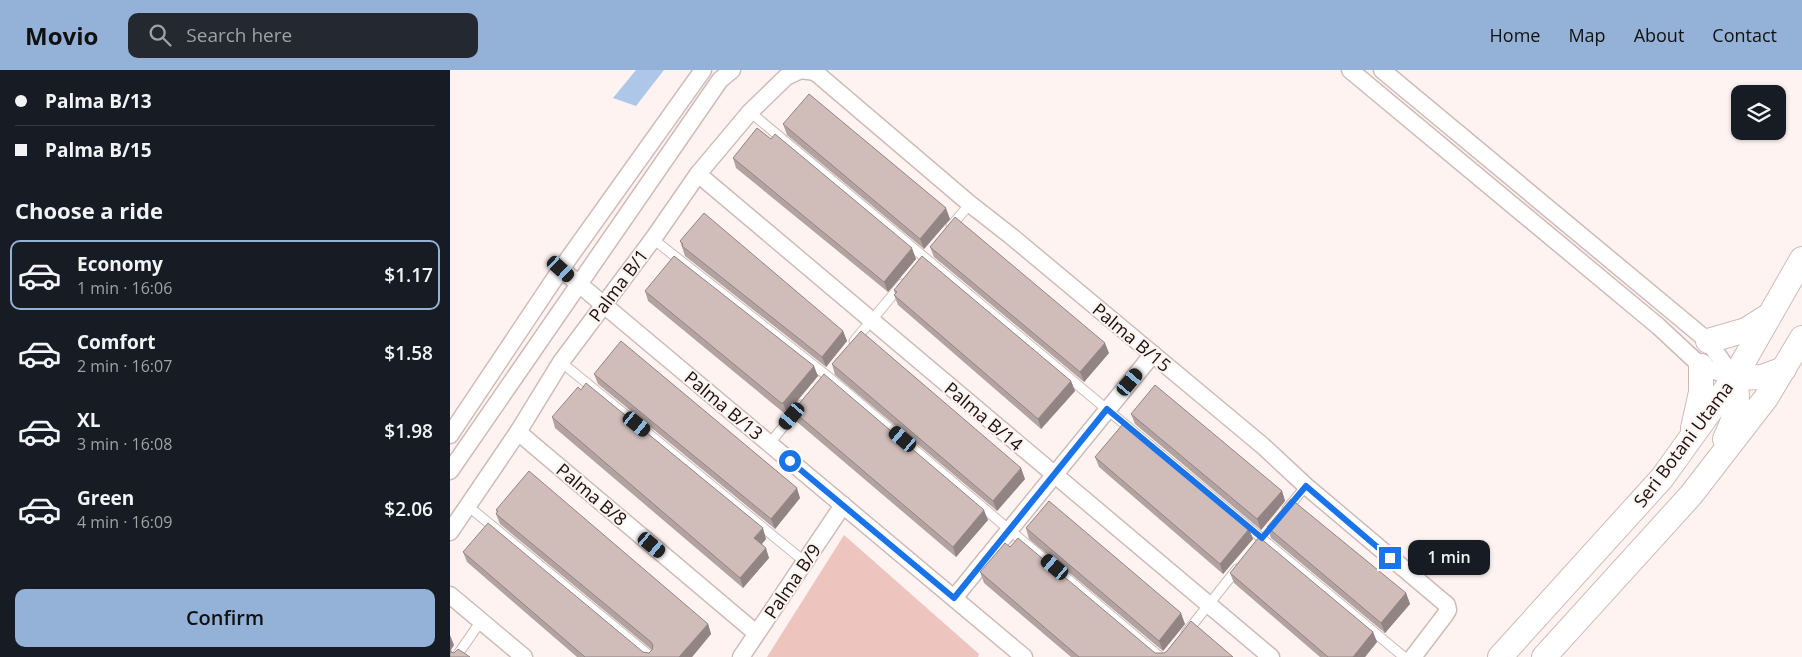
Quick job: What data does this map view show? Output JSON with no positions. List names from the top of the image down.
{
  "streets": {
    "main road": ["Seri Botani Utama"],
    "street": [
      "Palma B/1",
      "Palma B/15",
      "Palma B/13",
      "Palma B/14",
      "Palma B/8",
      "Palma B/9"
    ]
  },
  "crossings": [
    ["Palma B/1", "Palma B/15"],
    ["Palma B/1", "Palma B/13"],
    ["Palma B/1", "Palma B/14"],
    ["Palma B/1", "Palma B/8"],
    ["Palma B/13", "Palma B/9"],
    ["Palma B/8", "Palma B/9"]
  ],
  "page": {
    "header": "Movio",
    "search": "Search here",
    "nav": [
      "Home",
      "Map",
      "About",
      "Contact"
    ],
    "banner": ["Palma B/13", "Palma B/15"],
    "heading": "Choose a ride",
    "list": [
      {
        "name": "Economy",
        "note": "1 min · 16:06",
        "value": "$1.17"
      },
      {
        "name": "Comfort",
        "note": "2 min · 16:07",
        "value": "$1.58"
      },
      {
        "name": "XL",
        "note": "3 min · 16:08",
        "value": "$1.98"
      },
      {
        "name": "Green",
        "note": "4 min · 16:09",
        "value": "$2.06"
      }
    ],
    "bubble": "1 min",
    "buttons": "Confirm"
  }
}
